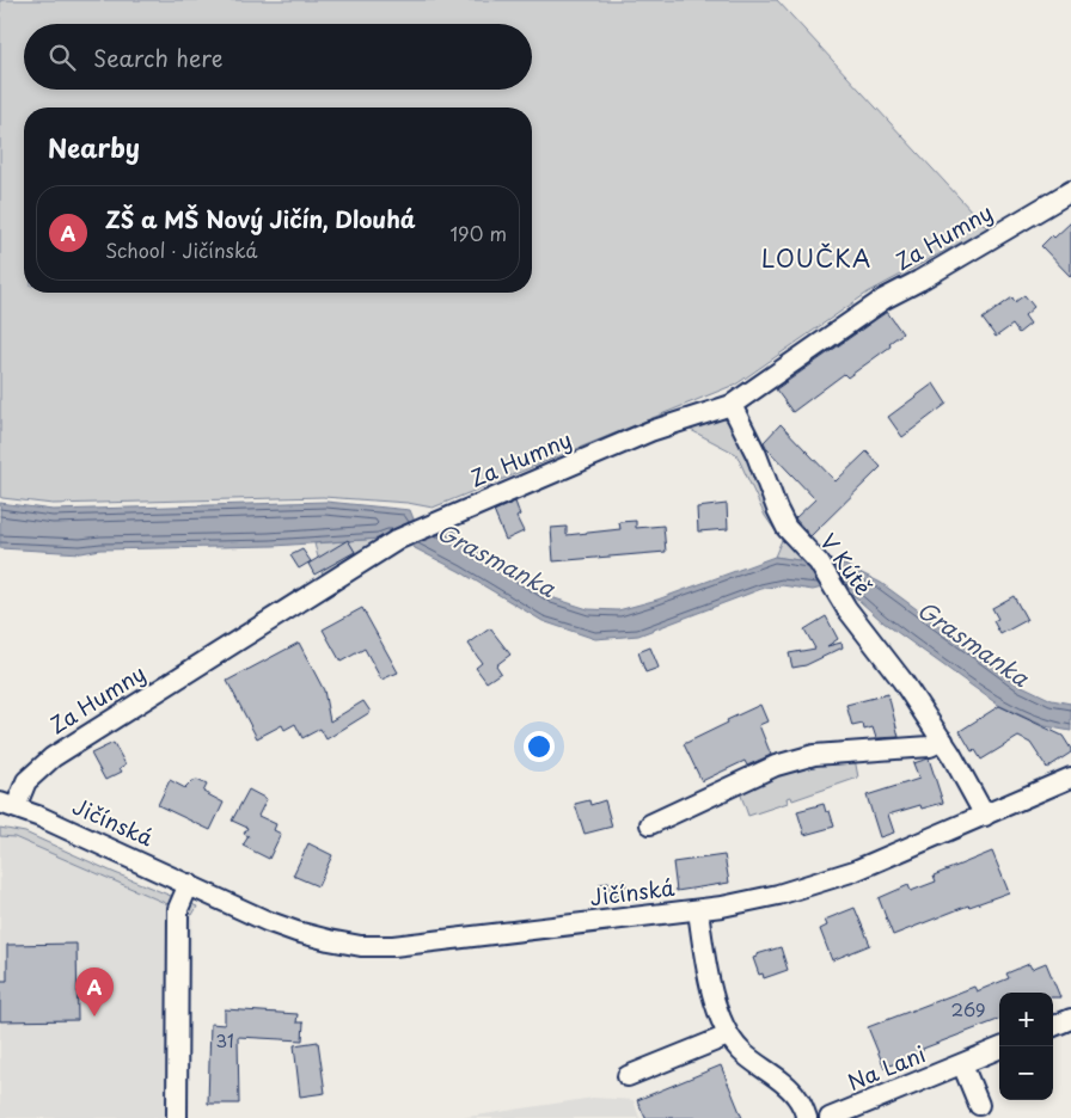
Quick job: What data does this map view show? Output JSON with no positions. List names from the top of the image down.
{
  "streets": {
    "street": [
      "Za Humny",
      "V Kútě",
      "Jičínská",
      "Na Lani"
    ]
  },
  "crossings": [
    ["Za Humny", "V Kútě"],
    ["Za Humny", "Jičínská"],
    ["V Kútě", "Jičínská"]
  ],
  "districts": ["LOUČKA"],
  "water": ["Grasmanka"],
  "house_numbers": ["269", "31"],
  "page": {
    "search": "Search here",
    "heading": "Nearby",
    "list": [
      {
        "mark": "A",
        "name": "ZŠ a MŠ Nový Jičín, Dlouhá",
        "note": "School · Jičínská",
        "value": "190 m"
      }
    ],
    "pins": "A",
    "map_buttons": ["+", "−"]
  }
}
